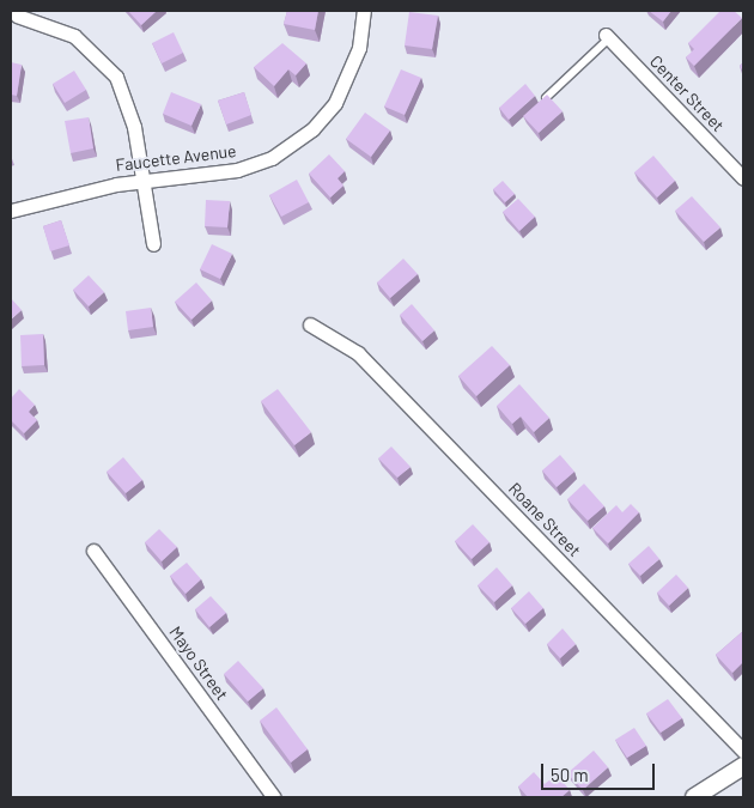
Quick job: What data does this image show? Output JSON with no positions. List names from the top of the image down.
{
  "streets": {
    "street": [
      "Center Street",
      "Faucette Avenue",
      "Roane Street",
      "Mayo Street"
    ]
  },
  "scale_bar": "50 m"
}
